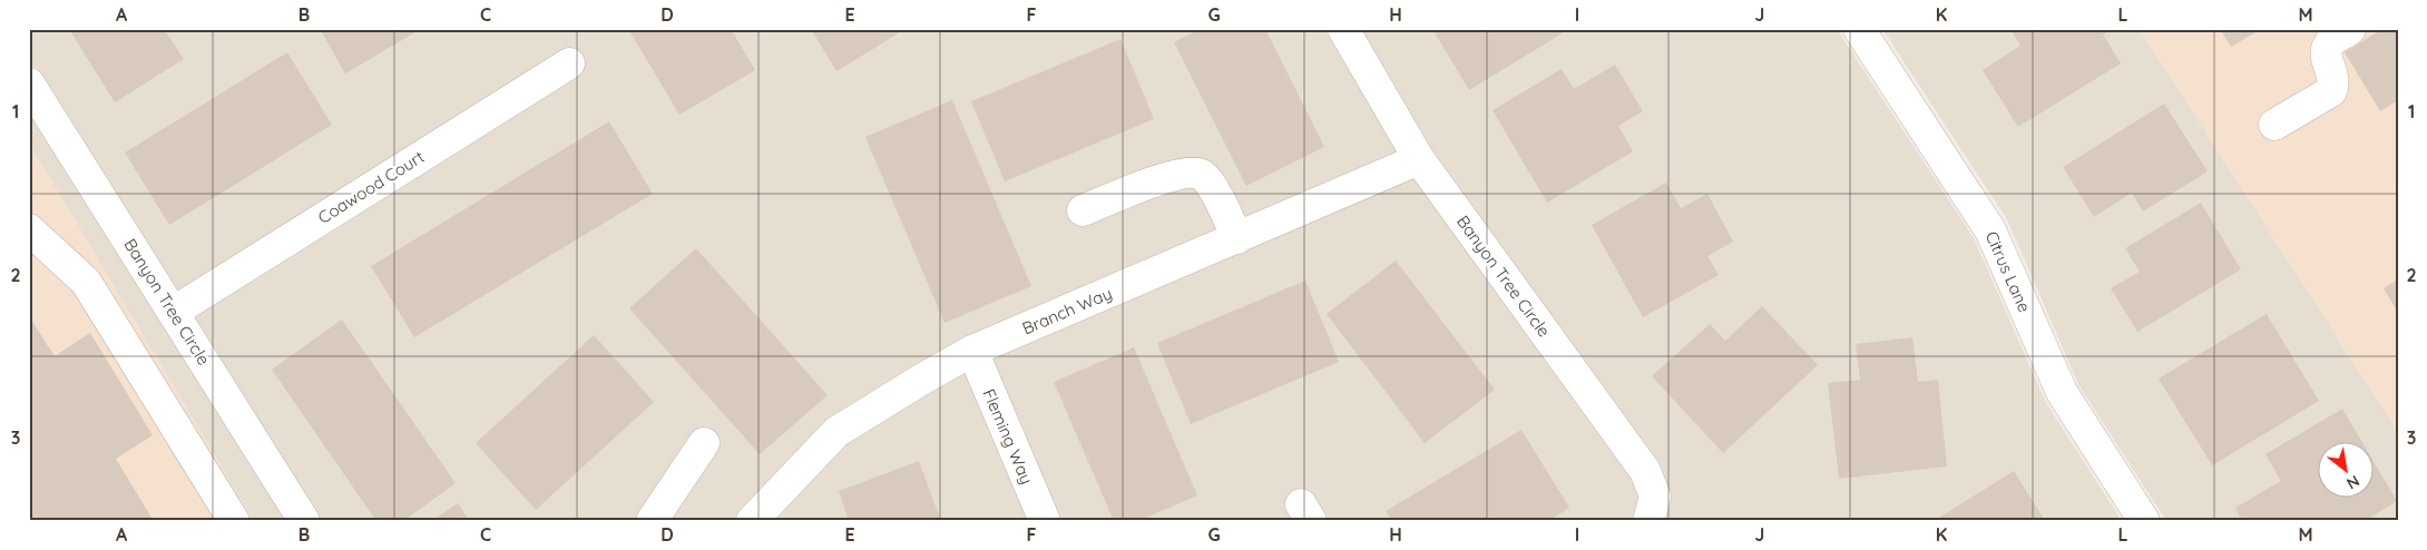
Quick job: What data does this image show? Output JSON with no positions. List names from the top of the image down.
{
  "streets": {
    "street": [
      "Coawood Court",
      "Citrus Lane",
      "Banyon Tree Circle",
      "Branch Way",
      "Fleming Way"
    ]
  },
  "crossings": [
    ["Coawood Court", "Banyon Tree Circle"],
    ["Banyon Tree Circle", "Branch Way"],
    ["Branch Way", "Fleming Way"]
  ],
  "north": "bottom right",
  "grid": {
    "columns": [
      "A",
      "B",
      "C",
      "D",
      "E",
      "F",
      "G",
      "H",
      "I",
      "J",
      "K",
      "L",
      "M"
    ],
    "rows": ["1", "2", "3"]
  }
}
